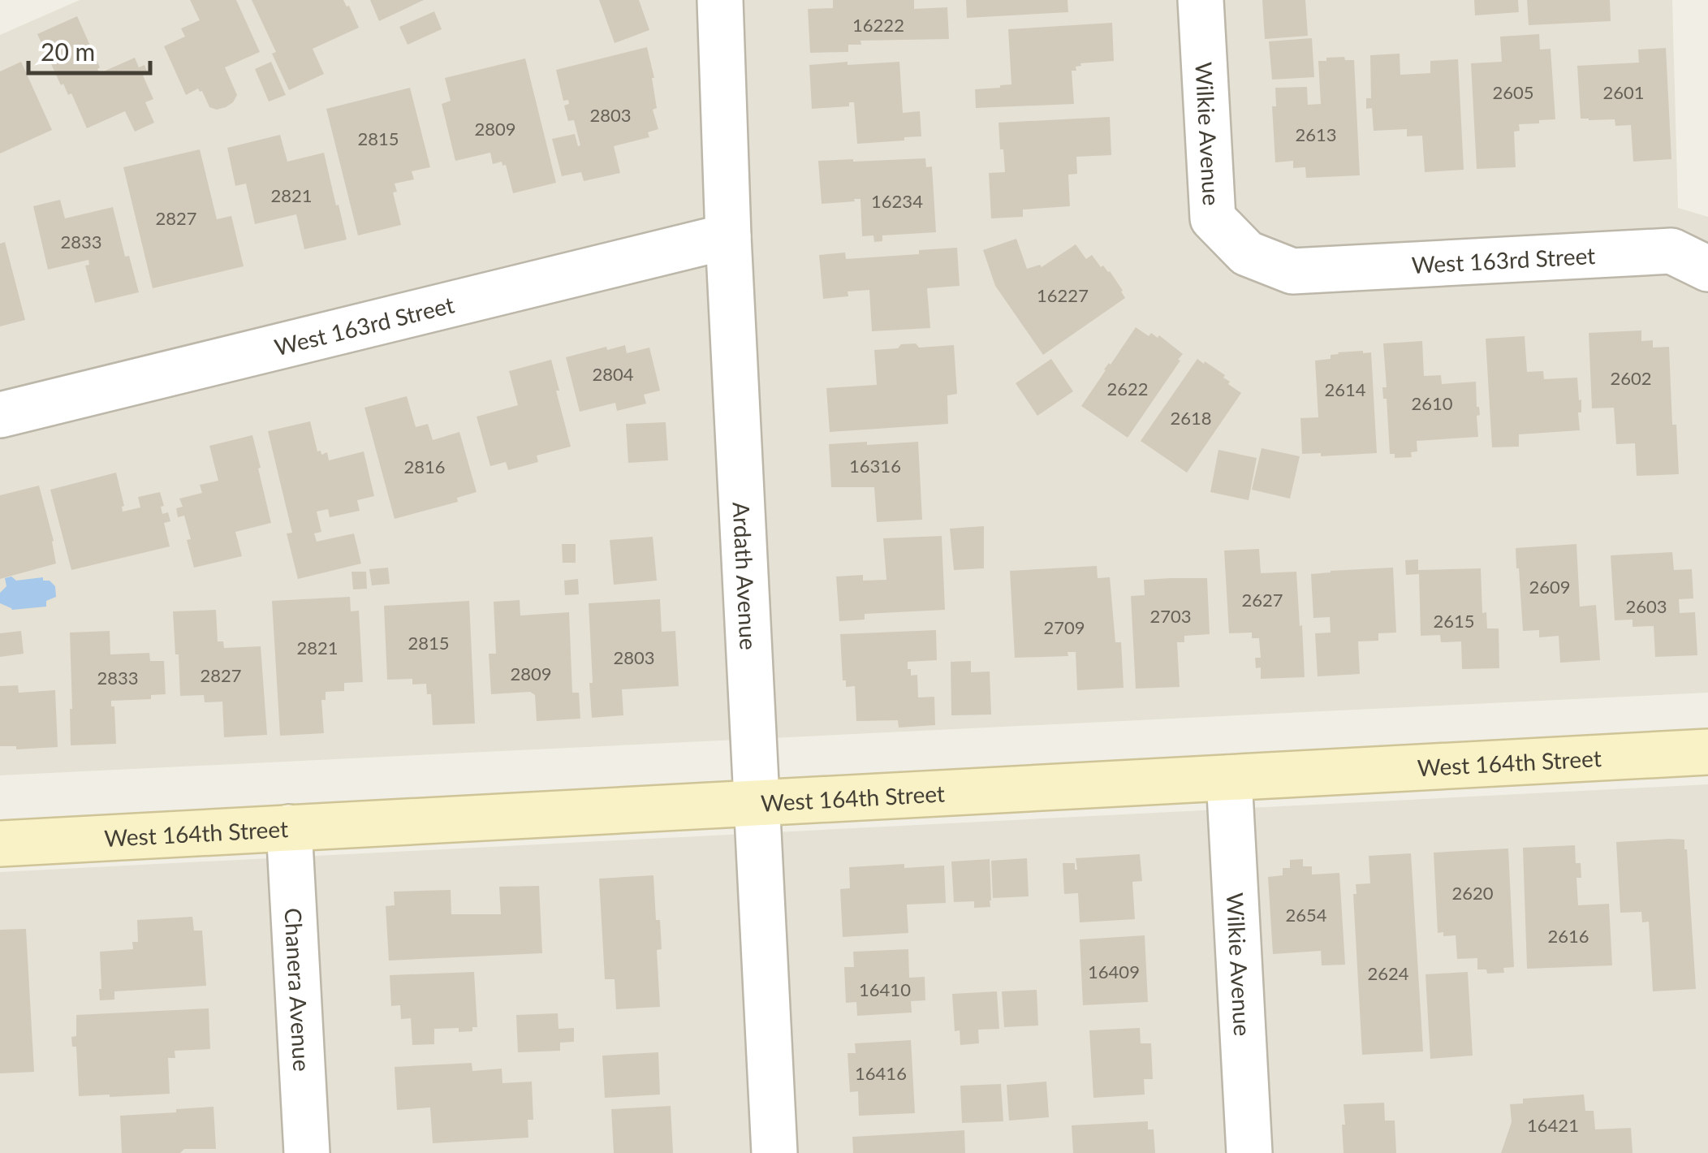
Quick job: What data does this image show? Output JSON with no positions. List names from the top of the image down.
{
  "streets": {
    "street": [
      "Wilkie Avenue",
      "West 163rd Street",
      "Ardath Avenue",
      "West 164th Street",
      "Chanera Avenue"
    ]
  },
  "crossings": [
    ["Wilkie Avenue", "West 163rd Street"],
    ["Wilkie Avenue", "West 164th Street"],
    ["West 163rd Street", "Ardath Avenue"],
    ["Ardath Avenue", "West 164th Street"],
    ["West 164th Street", "Chanera Avenue"]
  ],
  "house_numbers": [
    "16222",
    "2605",
    "2601",
    "2803",
    "2809",
    "2613",
    "2815",
    "2821",
    "16234",
    "2827",
    "2833",
    "16227",
    "2804",
    "2602",
    "2622",
    "2614",
    "2610",
    "2618",
    "16316",
    "2816",
    "2609",
    "2627",
    "2603",
    "2703",
    "2615",
    "2709",
    "2815",
    "2821",
    "2803",
    "2809",
    "2827",
    "2833",
    "2620",
    "2654",
    "2616",
    "16409",
    "2624",
    "16410",
    "16416",
    "16421"
  ],
  "scale_bar": "20 m"
}
